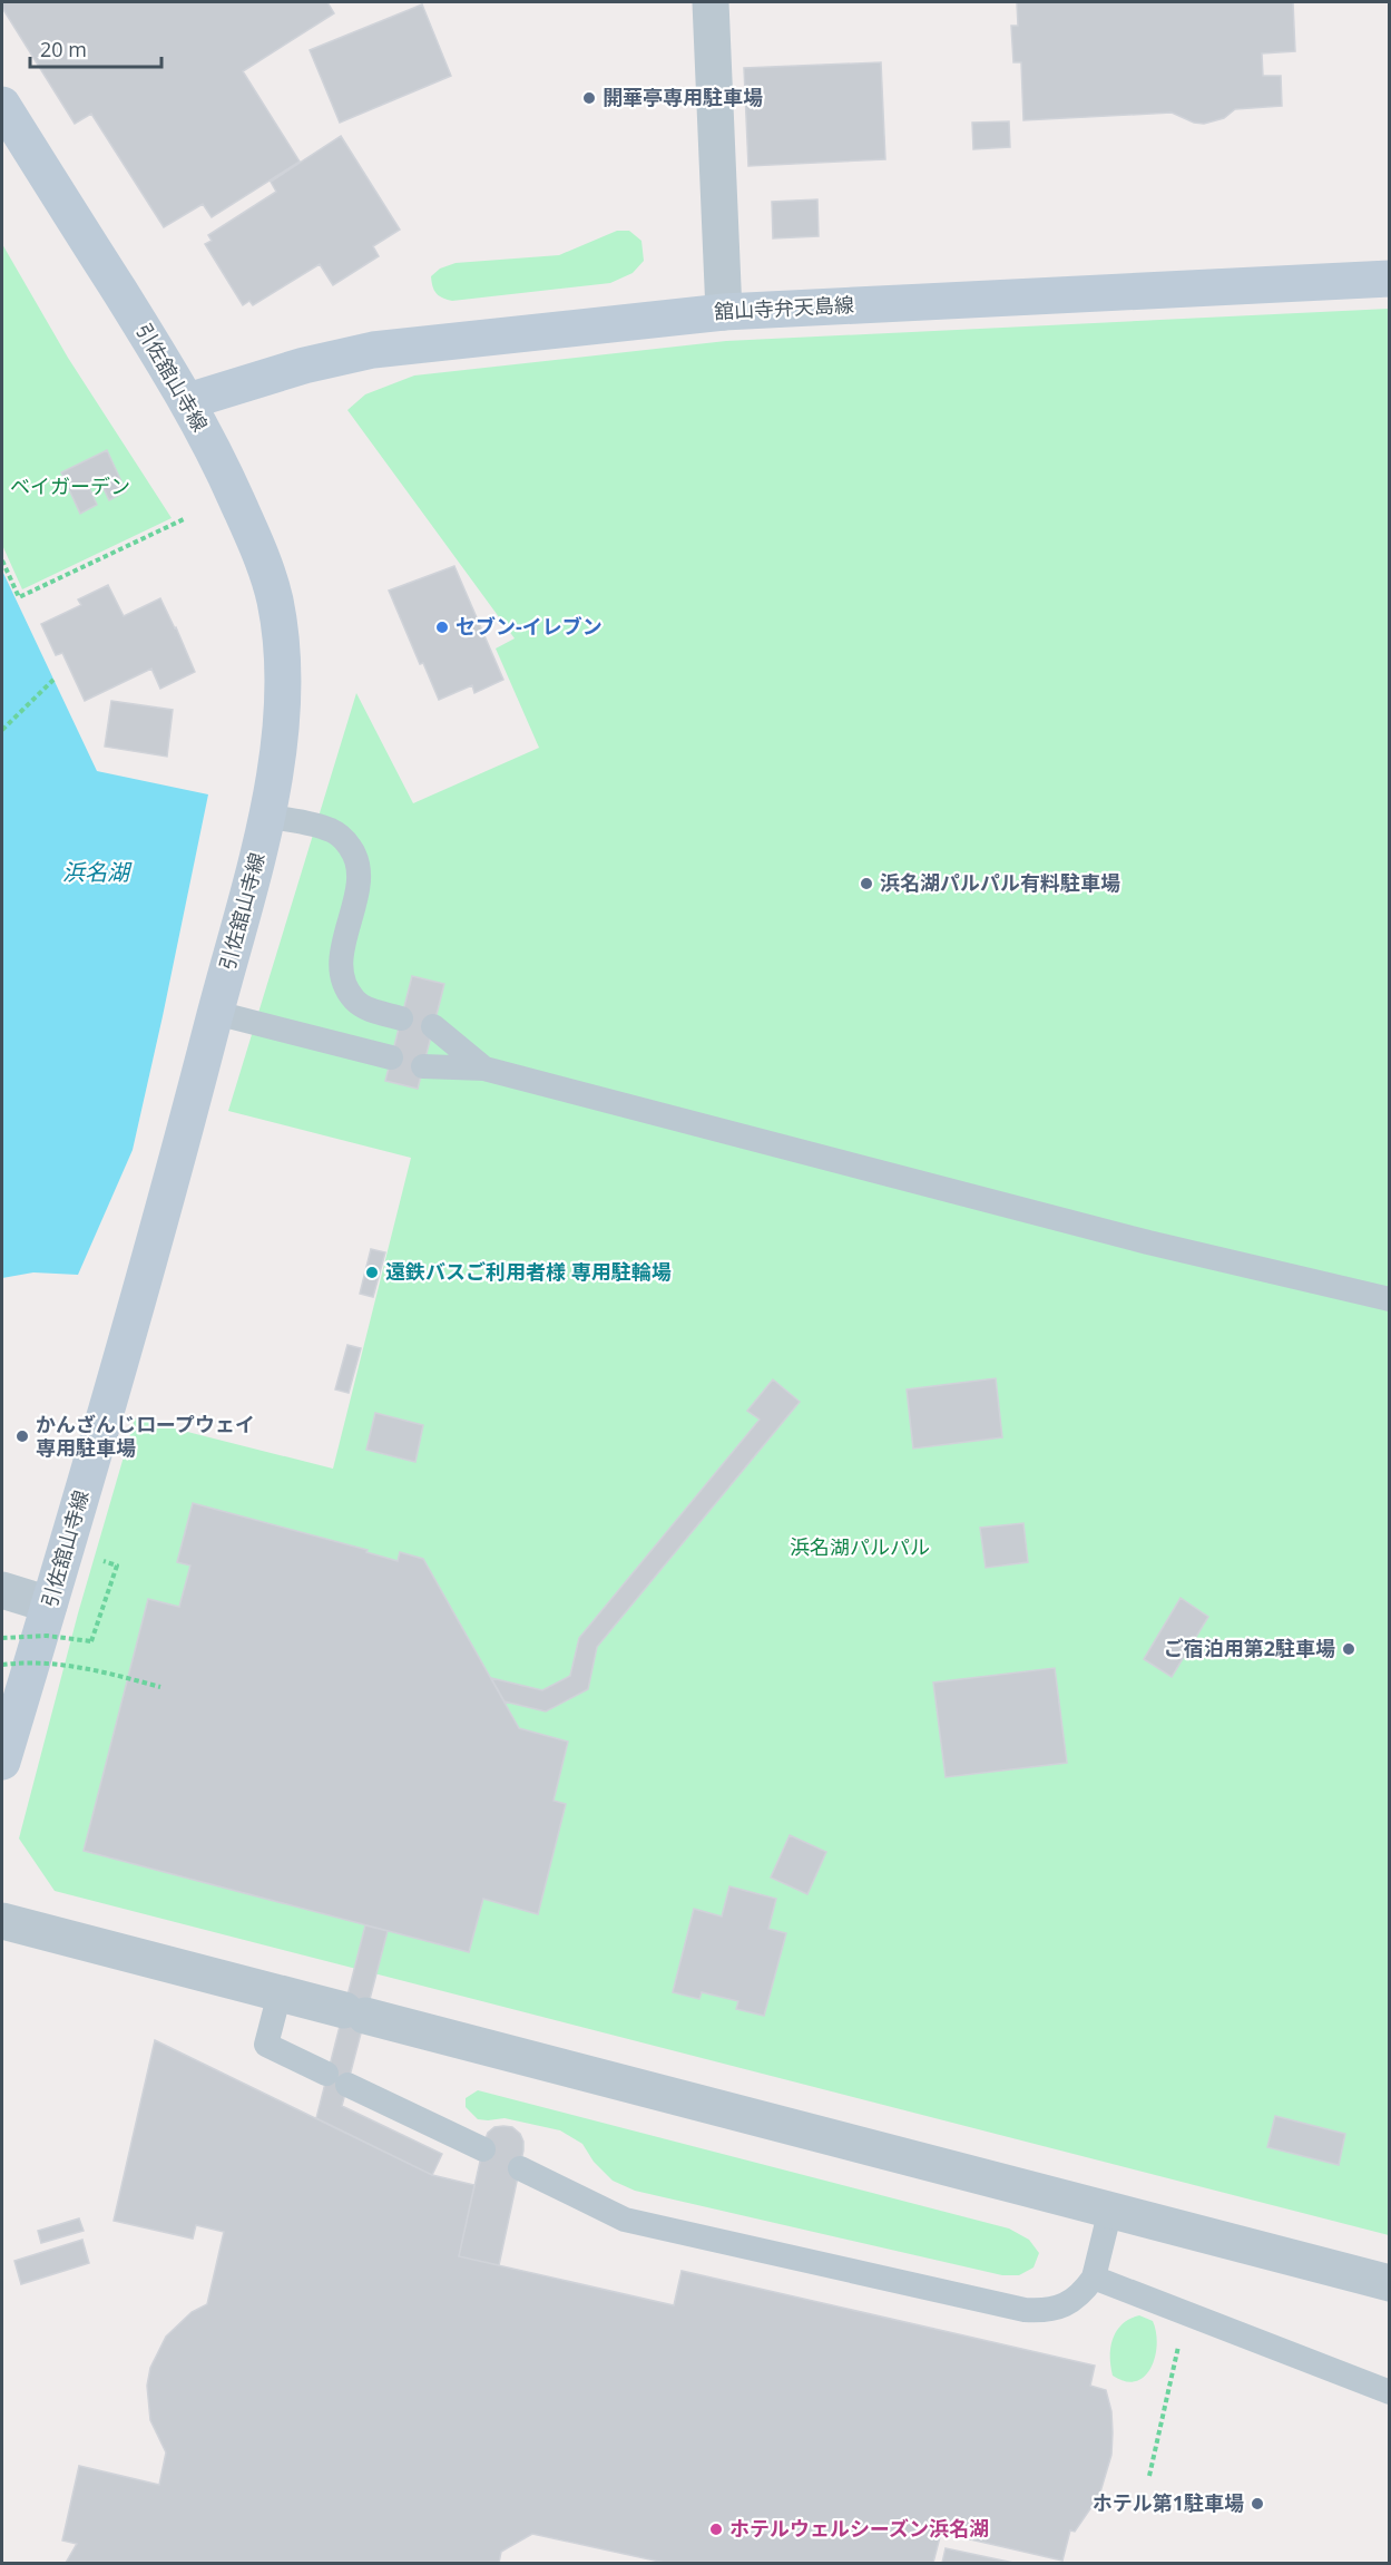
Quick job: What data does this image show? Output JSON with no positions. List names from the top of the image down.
{
  "streets": {
    "main road": ["舘山寺弁天島線", "引佐舘山寺線"]
  },
  "crossings": [
    ["舘山寺弁天島線", "引佐舘山寺線"]
  ],
  "water": ["浜名湖"],
  "parks": ["ベイガーデン", "浜名湖パルパル"],
  "places": [
    "開華亭専用駐車場",
    "セブン-イレブン",
    "浜名湖パルパル有料駐車場",
    "遠鉄バスご利用者様 専用駐輪場",
    "かんざんじロープウェイ 専用駐車場",
    "ご宿泊用第2駐車場",
    "ホテル第1駐車場",
    "ホテルウェルシーズン浜名湖"
  ],
  "scale_bar": "20 m"
}
